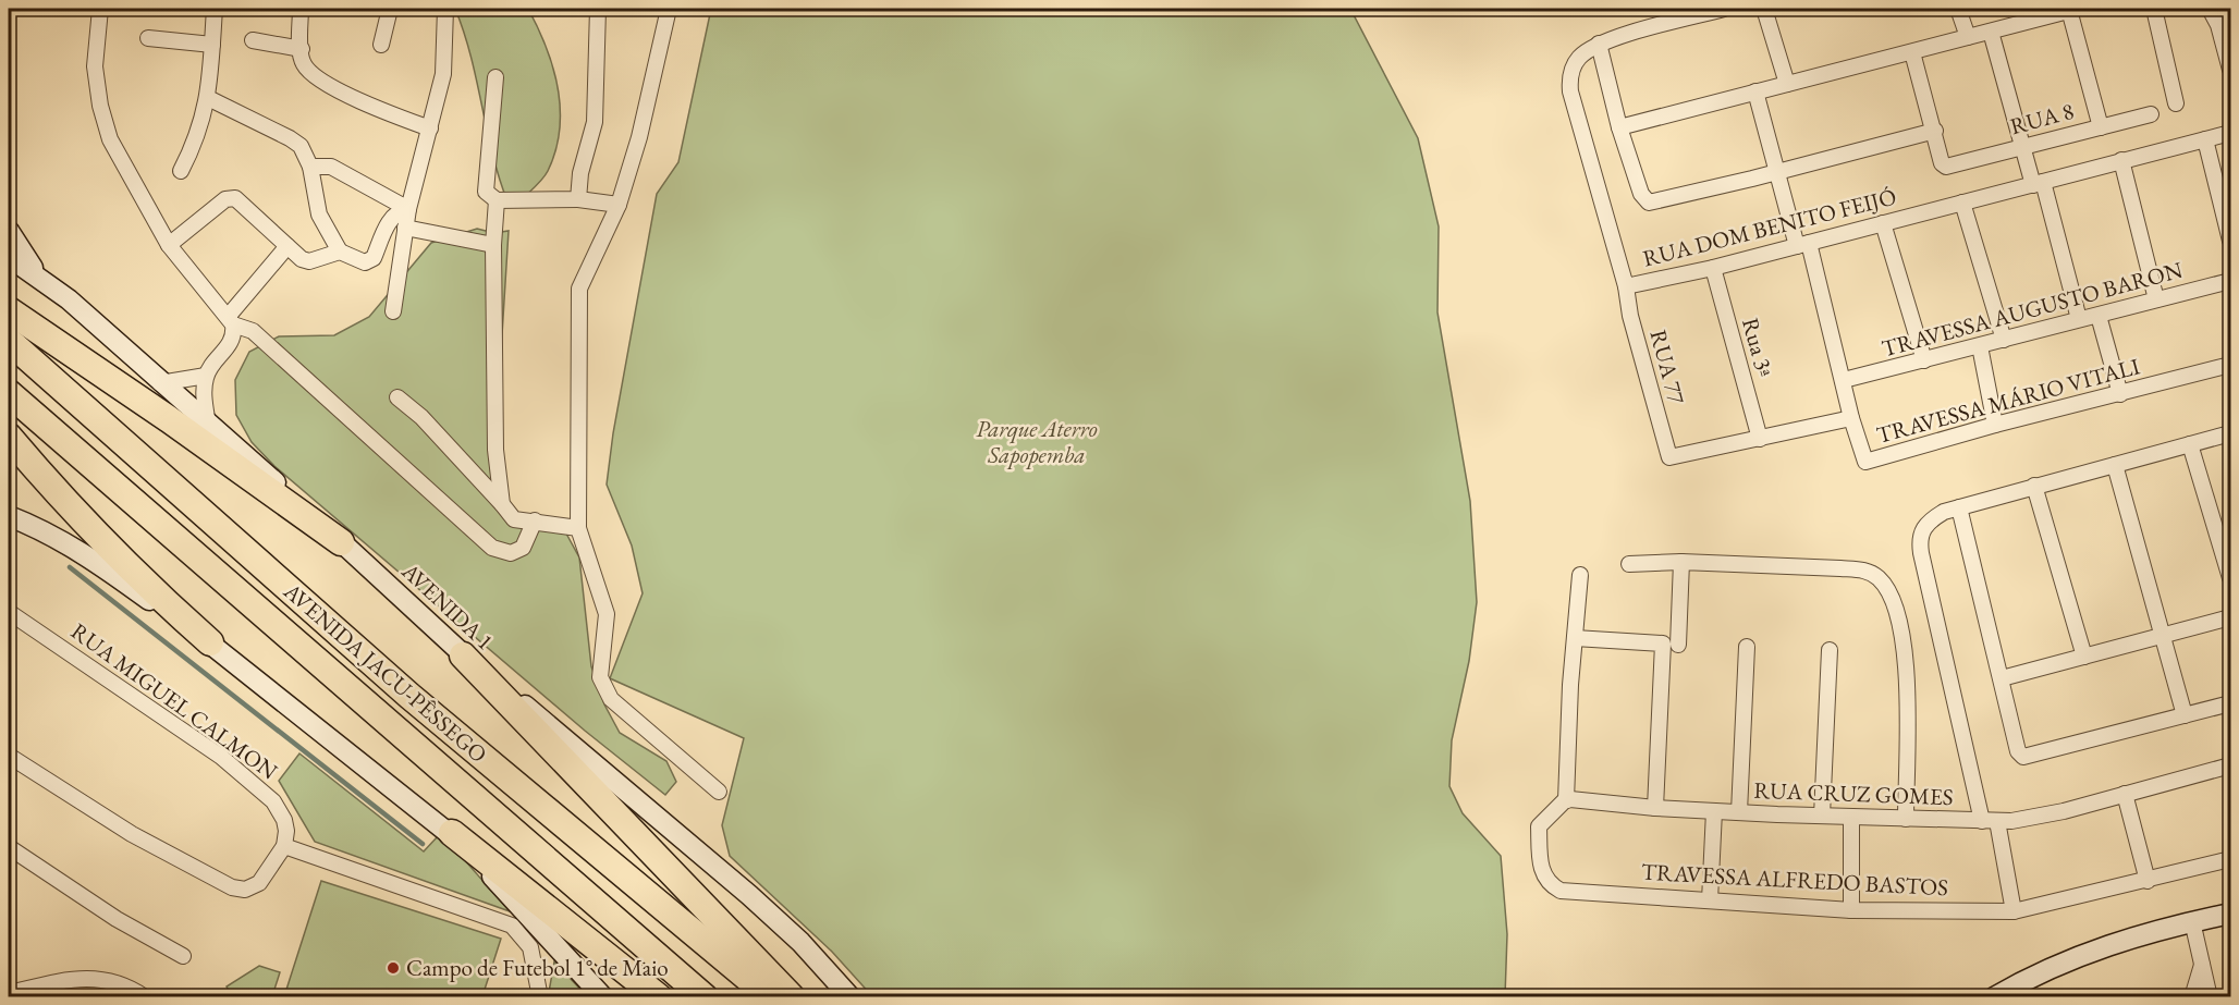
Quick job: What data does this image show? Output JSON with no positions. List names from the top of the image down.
{
  "streets": {
    "highway": ["AVENIDA JACU-PÊSSEGO"],
    "main road": ["AVENIDA 1"],
    "street": [
      "RUA 8",
      "RUA DOM BENITO FEIJÓ",
      "TRAVESSA AUGUSTO BARON",
      "Rua 3ª",
      "RUA 77",
      "TRAVESSA MÁRIO VITALI",
      "RUA MIGUEL CALMON",
      "RUA CRUZ GOMES",
      "TRAVESSA ALFREDO BASTOS"
    ]
  },
  "crossings": [
    ["RUA DOM BENITO FEIJÓ", "Rua 3ª"],
    ["RUA DOM BENITO FEIJÓ", "RUA 77"],
    ["RUA DOM BENITO FEIJÓ", "TRAVESSA MÁRIO VITALI"],
    ["TRAVESSA AUGUSTO BARON", "TRAVESSA MÁRIO VITALI"],
    ["Rua 3ª", "RUA 77"],
    ["RUA CRUZ GOMES", "TRAVESSA ALFREDO BASTOS"]
  ],
  "parks": ["Parque Aterro Sapopemba"],
  "places": ["Campo de Futebol 1° de Maio"]
}
